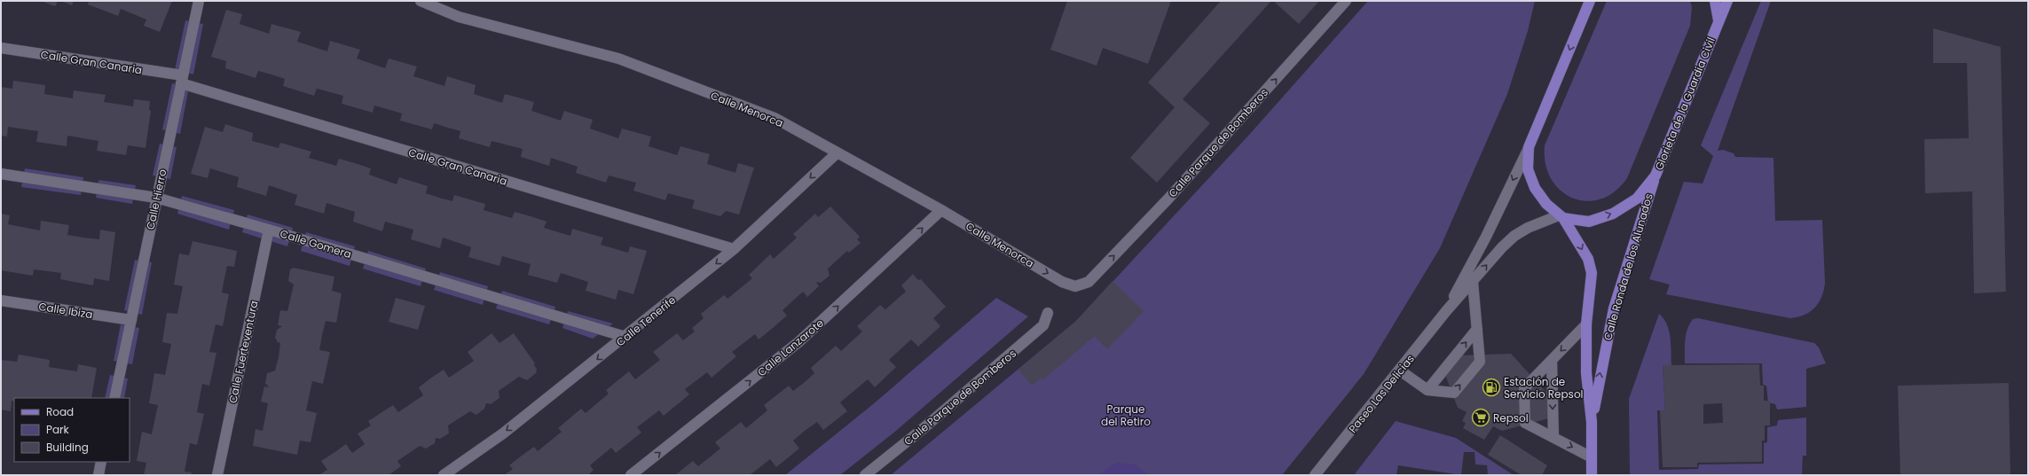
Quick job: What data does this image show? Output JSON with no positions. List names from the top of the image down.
{
  "streets": {
    "main road": ["Glorieta de la Guardia Civil", "Calle Ronda de los Alunados"],
    "street": [
      "Calle Gran Canaria",
      "Calle Menorca",
      "Calle Parque de Bomberos",
      "Calle Hierro",
      "Calle Gomera",
      "Calle Ibiza",
      "Calle Tenerife",
      "Calle Lanzarote",
      "Calle Fuerteventura",
      "Paseo Las Delicias"
    ]
  },
  "crossings": [
    ["Calle Gran Canaria", "Calle Hierro"],
    ["Calle Gran Canaria", "Calle Tenerife"],
    ["Glorieta de la Guardia Civil", "Calle Ronda de los Alunados"],
    ["Glorieta de la Guardia Civil", "Paseo Las Delicias"],
    ["Calle Menorca", "Calle Parque de Bomberos"],
    ["Calle Menorca", "Calle Tenerife"],
    ["Calle Menorca", "Calle Lanzarote"],
    ["Calle Hierro", "Calle Gomera"],
    ["Calle Hierro", "Calle Ibiza"],
    ["Calle Gomera", "Calle Tenerife"],
    ["Calle Gomera", "Calle Fuerteventura"],
    ["Calle Ronda de los Alunados", "Paseo Las Delicias"]
  ],
  "one_way": ["Calle Parque de Bomberos", "Calle Tenerife", "Calle Lanzarote"],
  "parks": ["Parque del Retiro"],
  "places": {
    "fuel station": ["Estación de Servicio Repsol"],
    "supermarket": ["Repsol"]
  },
  "legend": ["Road", "Park", "Building"]
}
